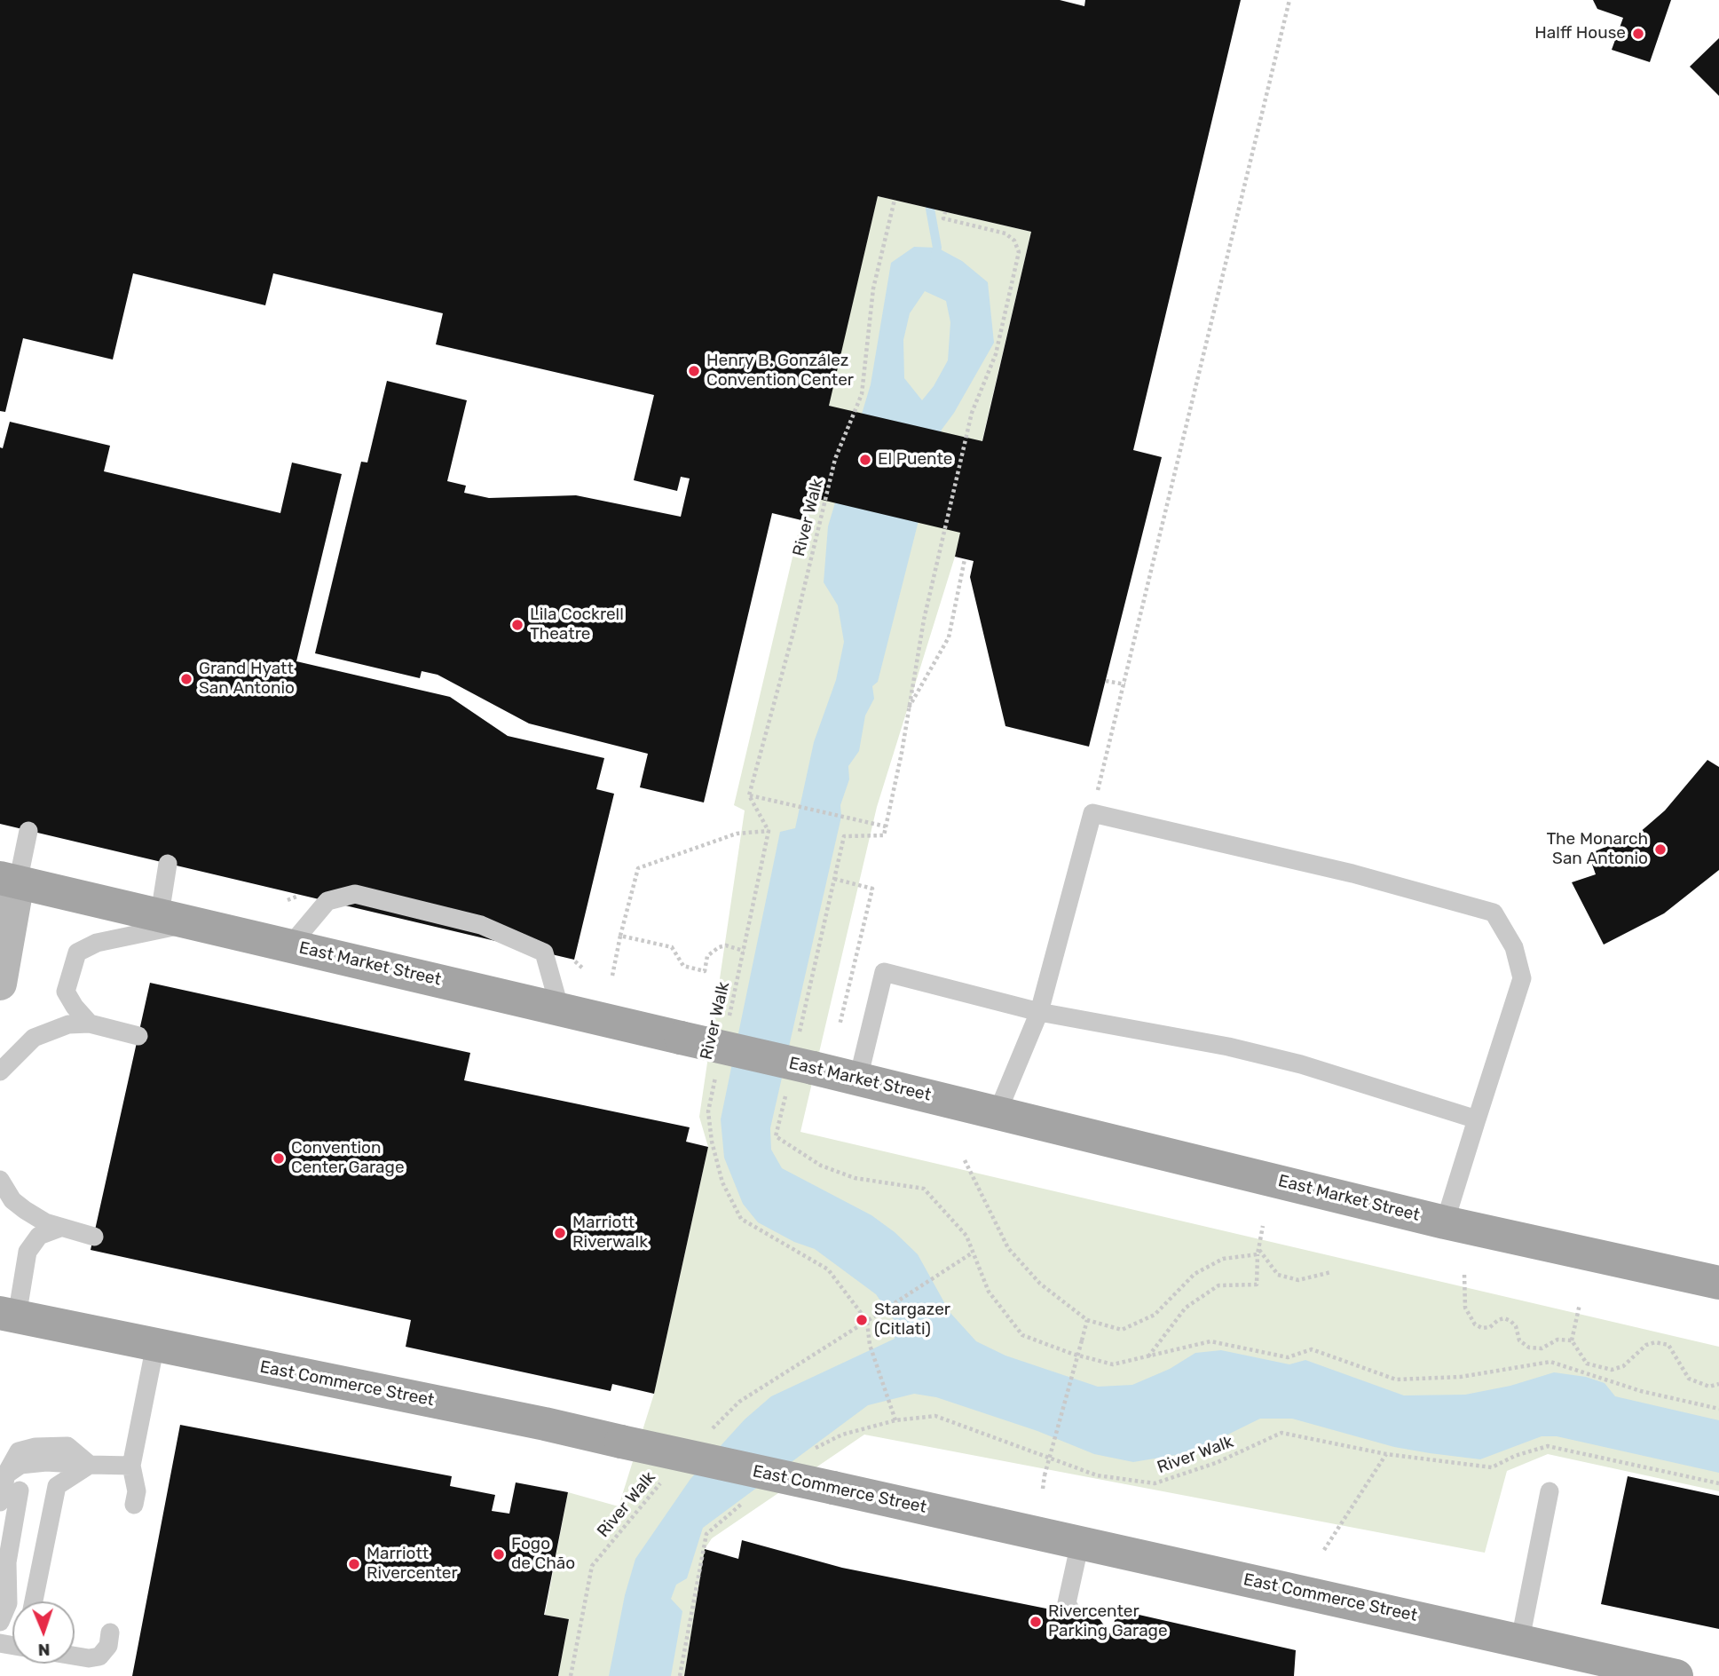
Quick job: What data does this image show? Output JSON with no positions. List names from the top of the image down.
{
  "streets": {
    "main road": ["East Market Street", "East Commerce Street"],
    "path": ["River Walk"]
  },
  "places": [
    "Halff House",
    "Henry B. González Convention Center",
    "El Puente",
    "Lila Cockrell Theatre",
    "Grand Hyatt San Antonio",
    "The Monarch San Antonio",
    "Convention Center Garage",
    "Marriott Riverwalk",
    "Stargazer (Citlati)",
    "Fogo de Chão",
    "Marriott Rivercenter",
    "Rivercenter Parking Garage"
  ],
  "north": "bottom"
}
